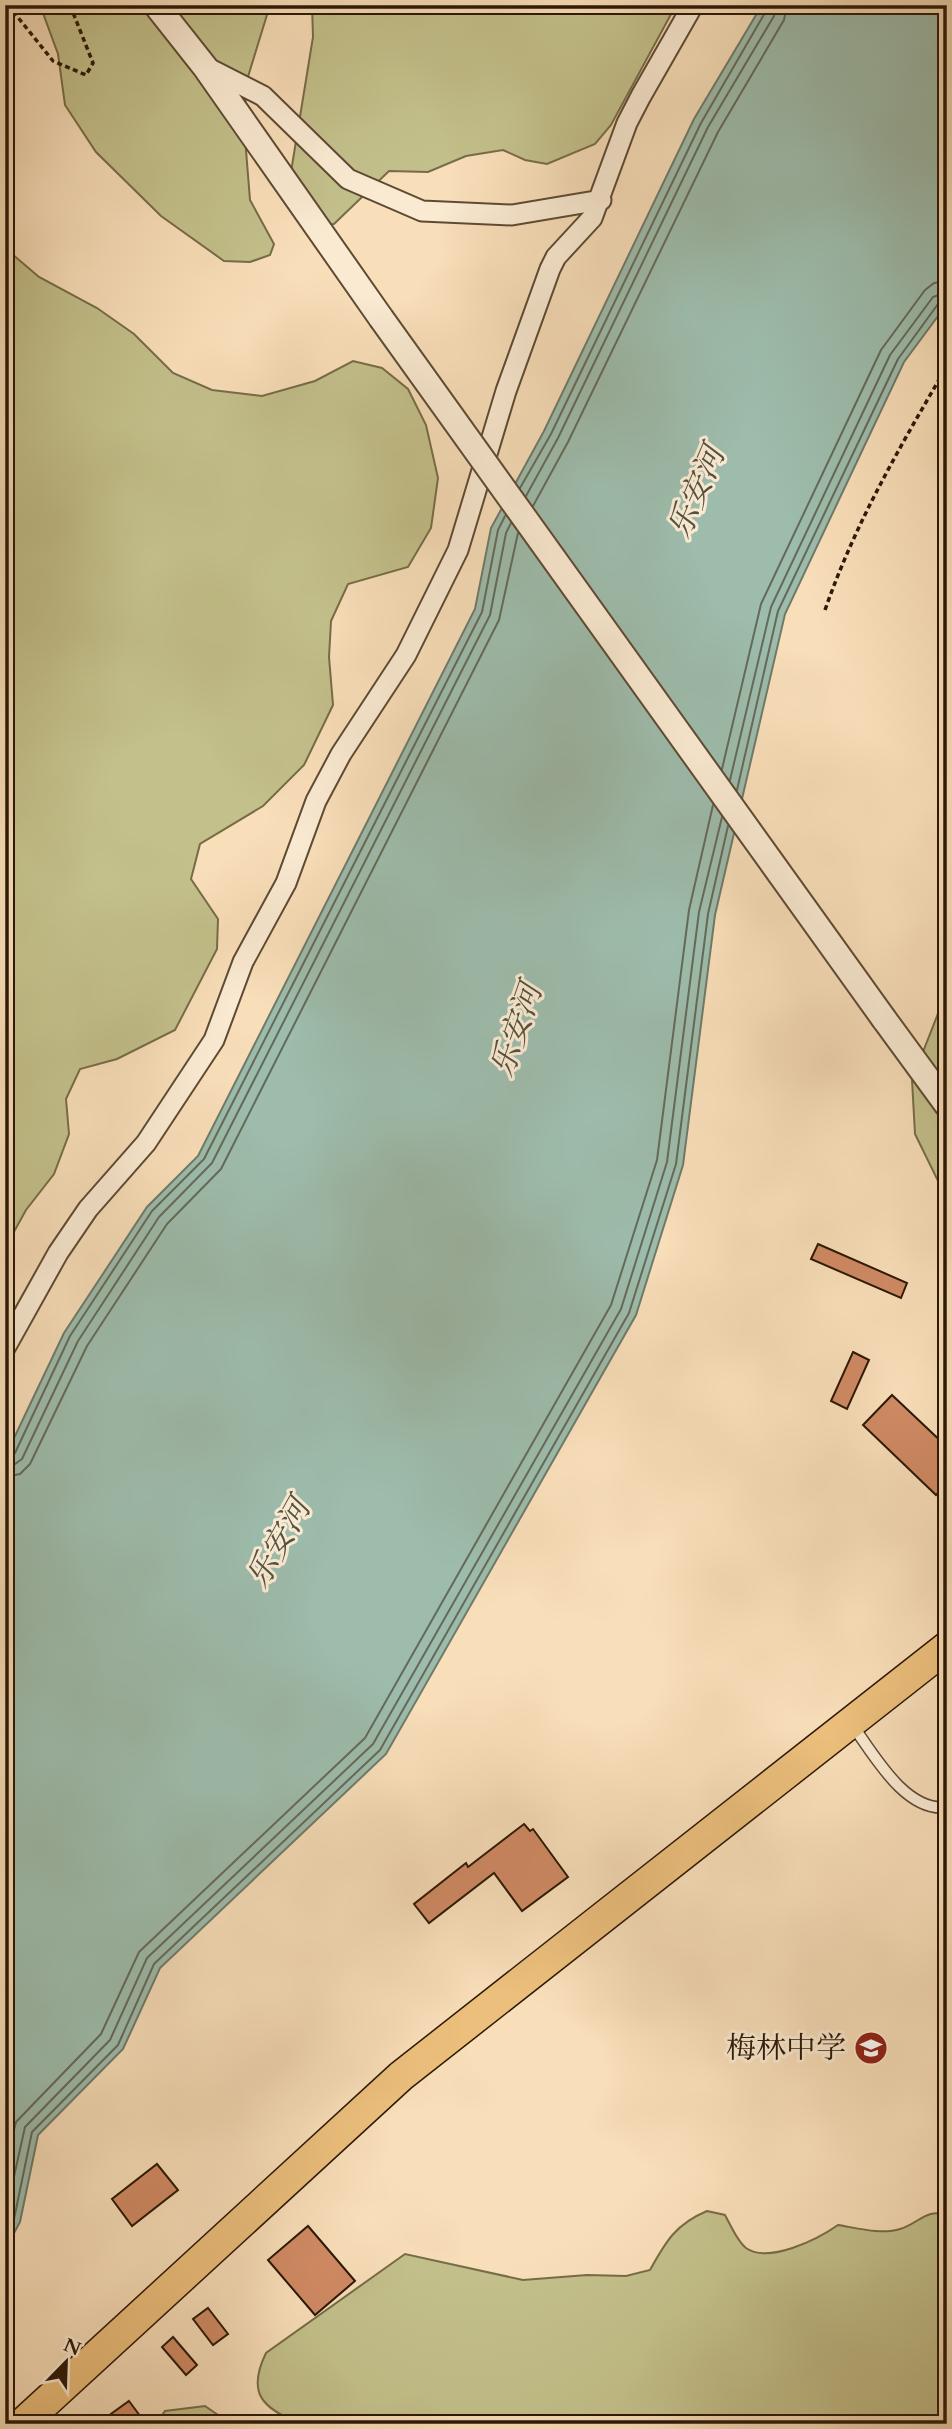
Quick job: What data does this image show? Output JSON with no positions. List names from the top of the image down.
{
  "water": ["乐安河"],
  "places": {
    "school or university": ["梅林中学"]
  },
  "north": "top right"
}
